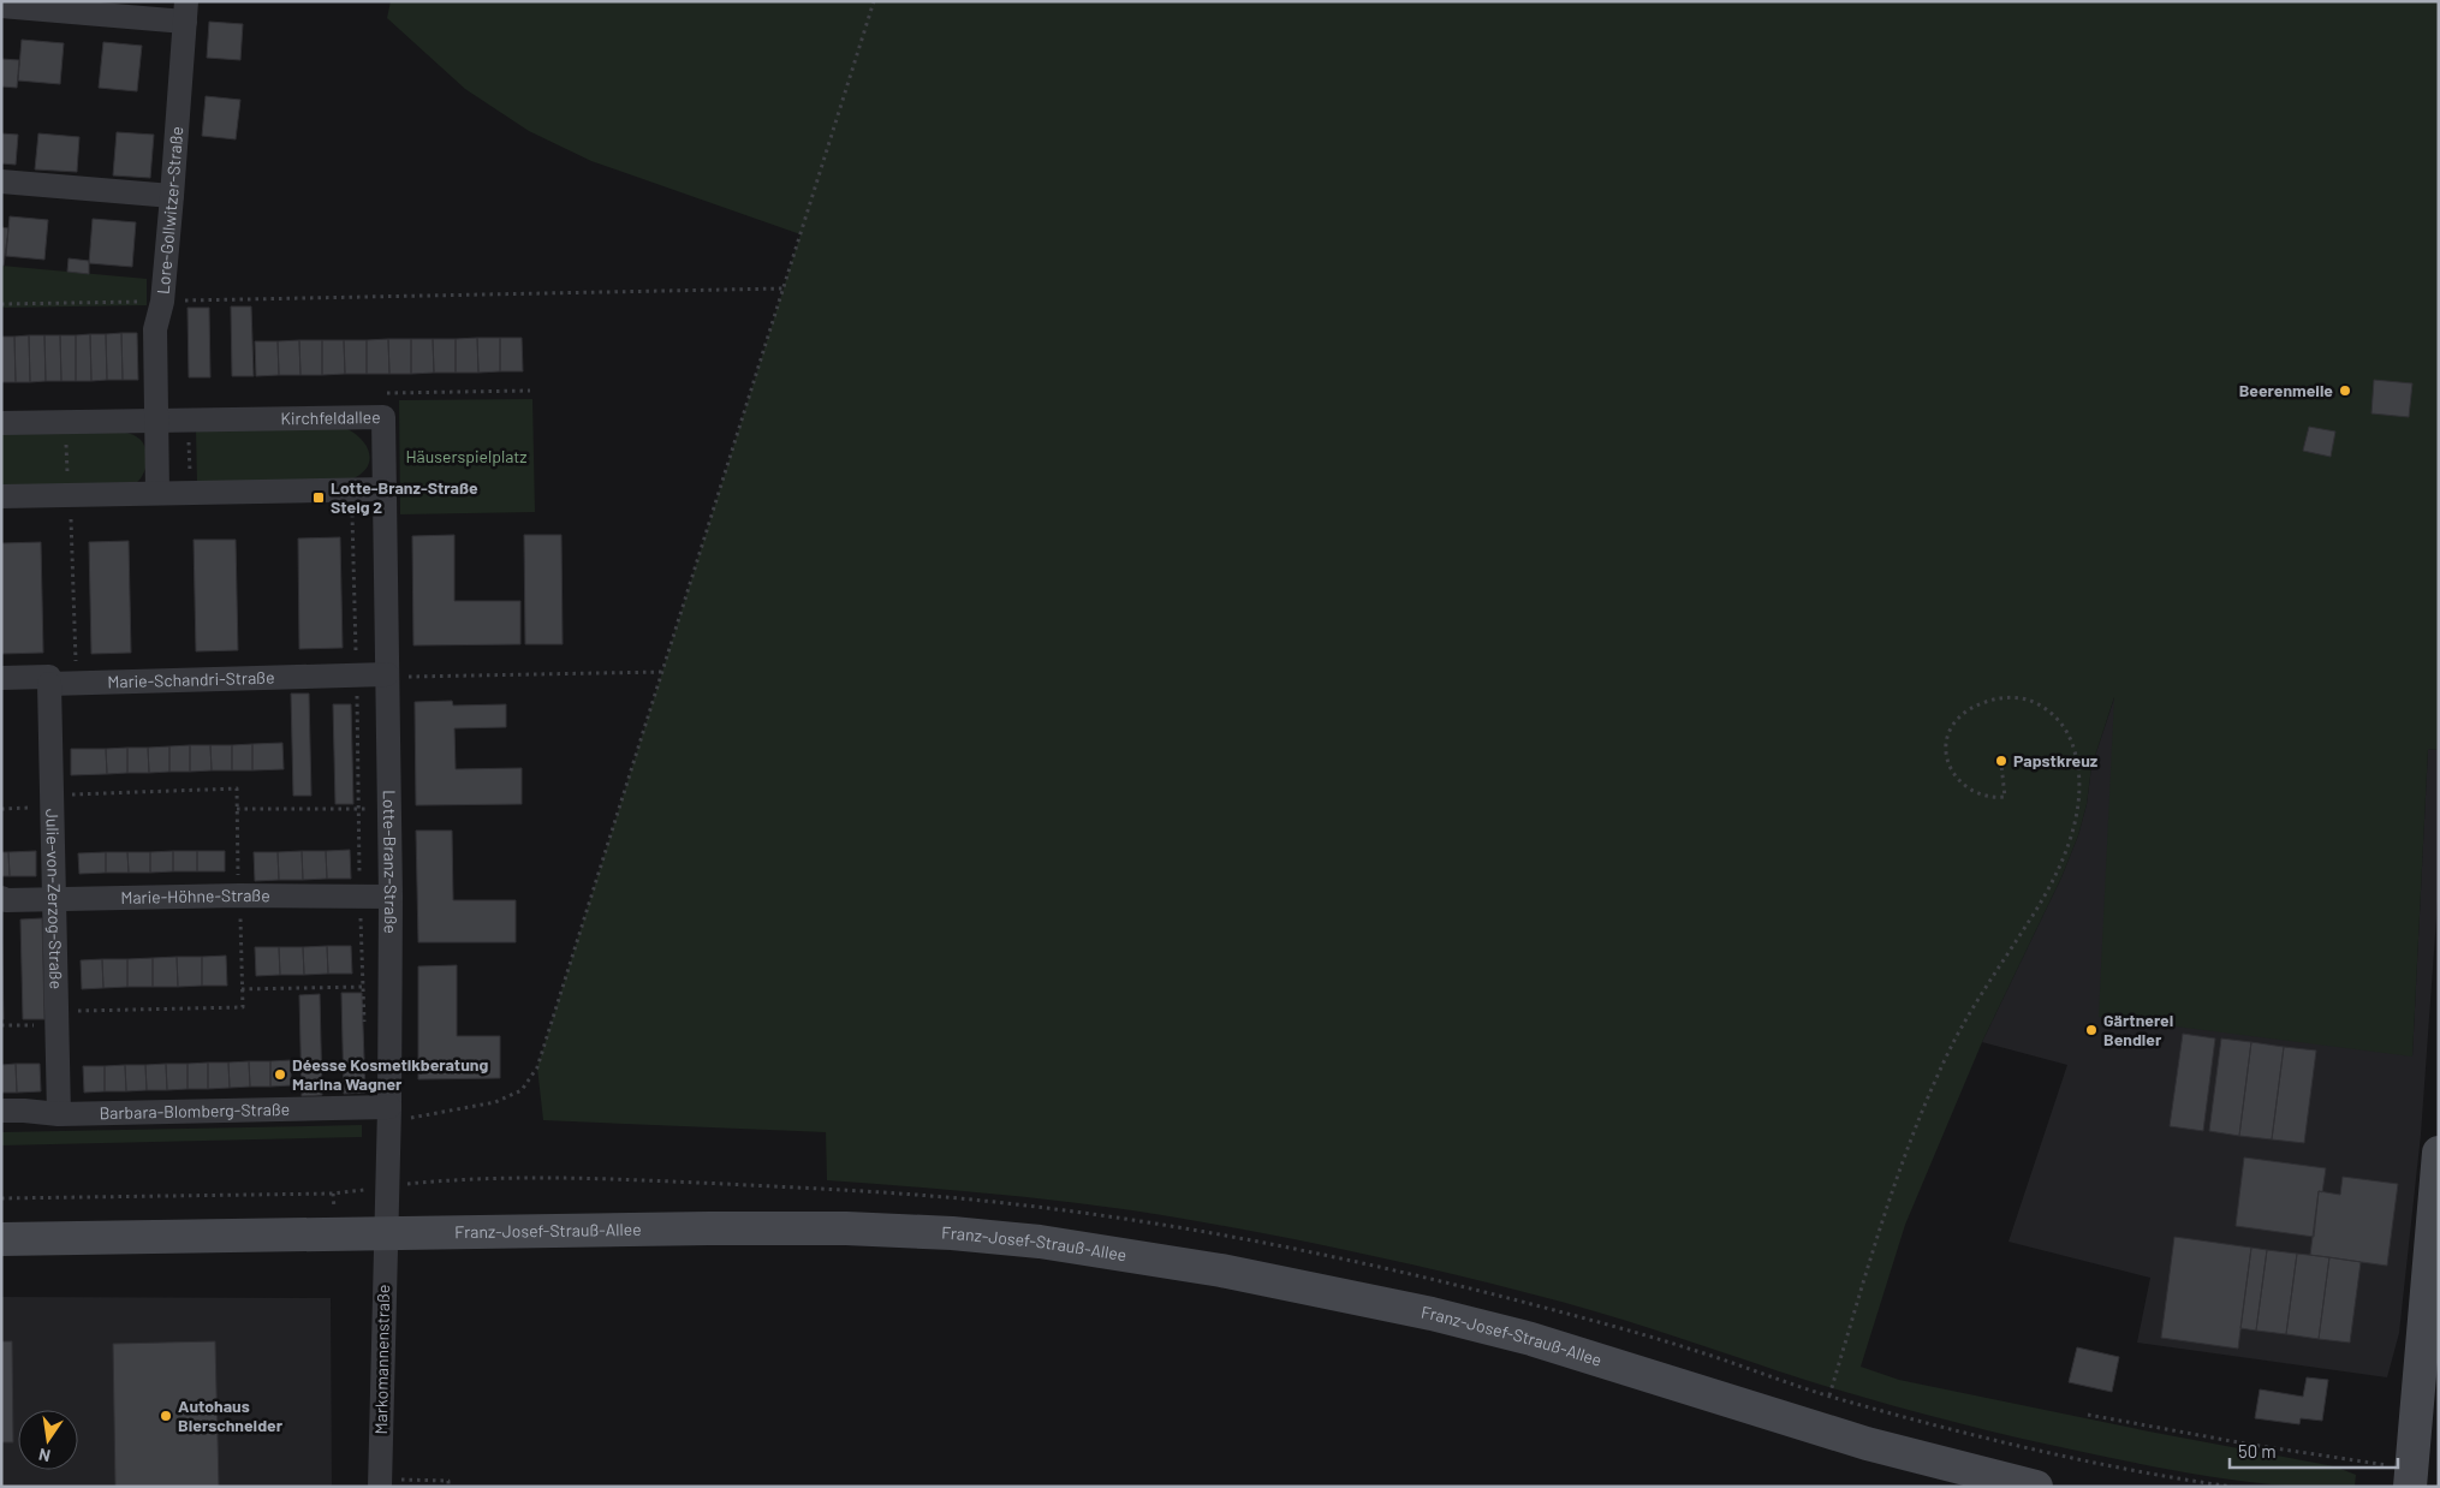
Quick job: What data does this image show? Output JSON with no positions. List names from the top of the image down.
{
  "streets": {
    "street": [
      "Lore-Gollwitzer-Straße",
      "Kirchfeldallee",
      "Marie-Schandri-Straße",
      "Lotte-Branz-Straße",
      "Marie-Höhne-Straße",
      "Julie-von-Zerzog-Straße",
      "Barbara-Blomberg-Straße",
      "Franz-Josef-Strauß-Allee",
      "Markomannenstraße"
    ]
  },
  "crossings": [
    ["Lore-Gollwitzer-Straße", "Kirchfeldallee"],
    ["Kirchfeldallee", "Lotte-Branz-Straße"],
    ["Marie-Schandri-Straße", "Lotte-Branz-Straße"],
    ["Marie-Schandri-Straße", "Julie-von-Zerzog-Straße"],
    ["Lotte-Branz-Straße", "Marie-Höhne-Straße"],
    ["Lotte-Branz-Straße", "Barbara-Blomberg-Straße"],
    ["Lotte-Branz-Straße", "Franz-Josef-Strauß-Allee"],
    ["Lotte-Branz-Straße", "Markomannenstraße"],
    ["Marie-Höhne-Straße", "Julie-von-Zerzog-Straße"],
    ["Julie-von-Zerzog-Straße", "Barbara-Blomberg-Straße"],
    ["Franz-Josef-Strauß-Allee", "Markomannenstraße"]
  ],
  "parks": ["Häuserspielplatz"],
  "places": {
    "other": [
      "Beerenmeile",
      "Papstkreuz",
      "Gärtnerei Bendler",
      "Déesse Kosmetikberatung Marina Wagner",
      "Autohaus Bierschneider"
    ],
    "transit": ["Lotte-Branz-Straße Steig 2"]
  },
  "scale_bar": "50 m",
  "north": "bottom"
}
